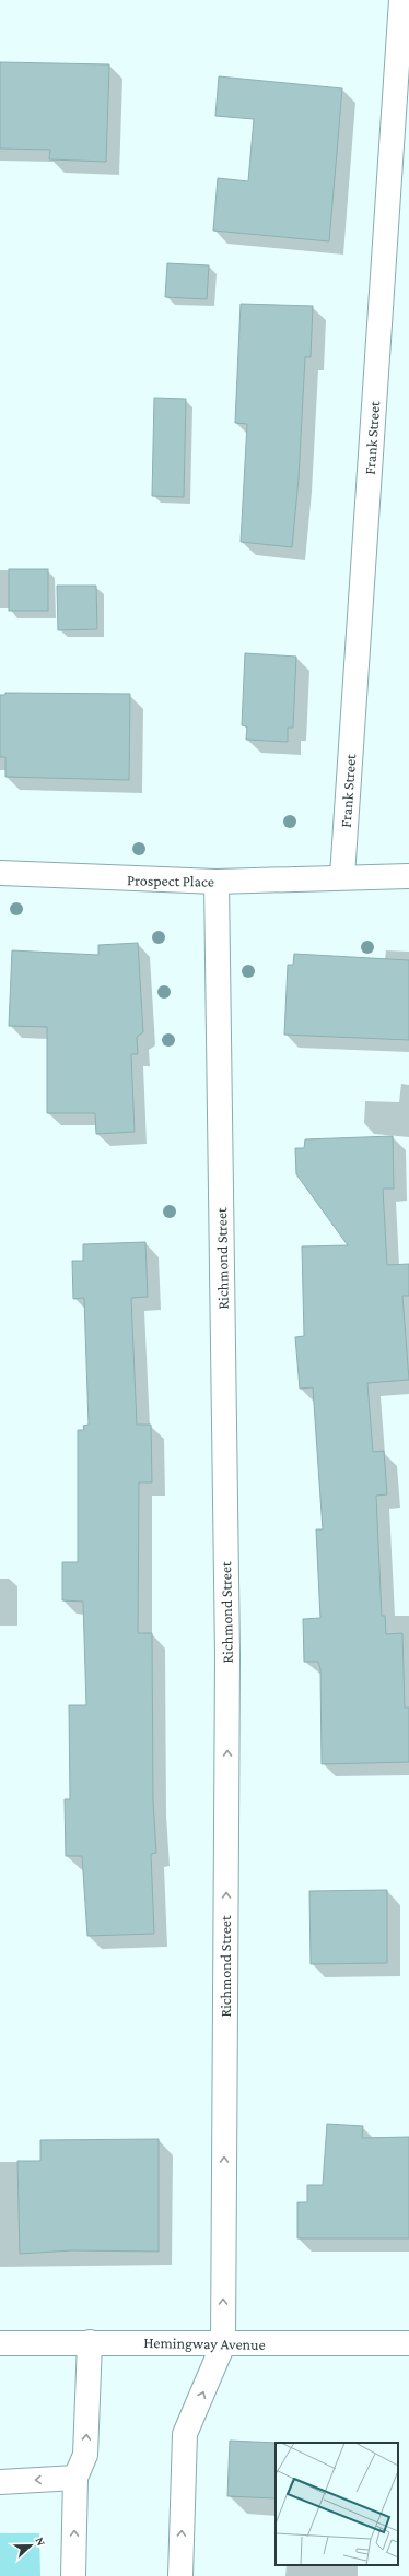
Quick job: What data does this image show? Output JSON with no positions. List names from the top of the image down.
{
  "streets": {
    "street": [
      "Frank Street",
      "Prospect Place",
      "Richmond Street",
      "Hemingway Avenue"
    ]
  },
  "crossings": [
    ["Frank Street", "Prospect Place"],
    ["Prospect Place", "Richmond Street"],
    ["Richmond Street", "Hemingway Avenue"]
  ],
  "one_way": ["Richmond Street"],
  "north": "right"
}
